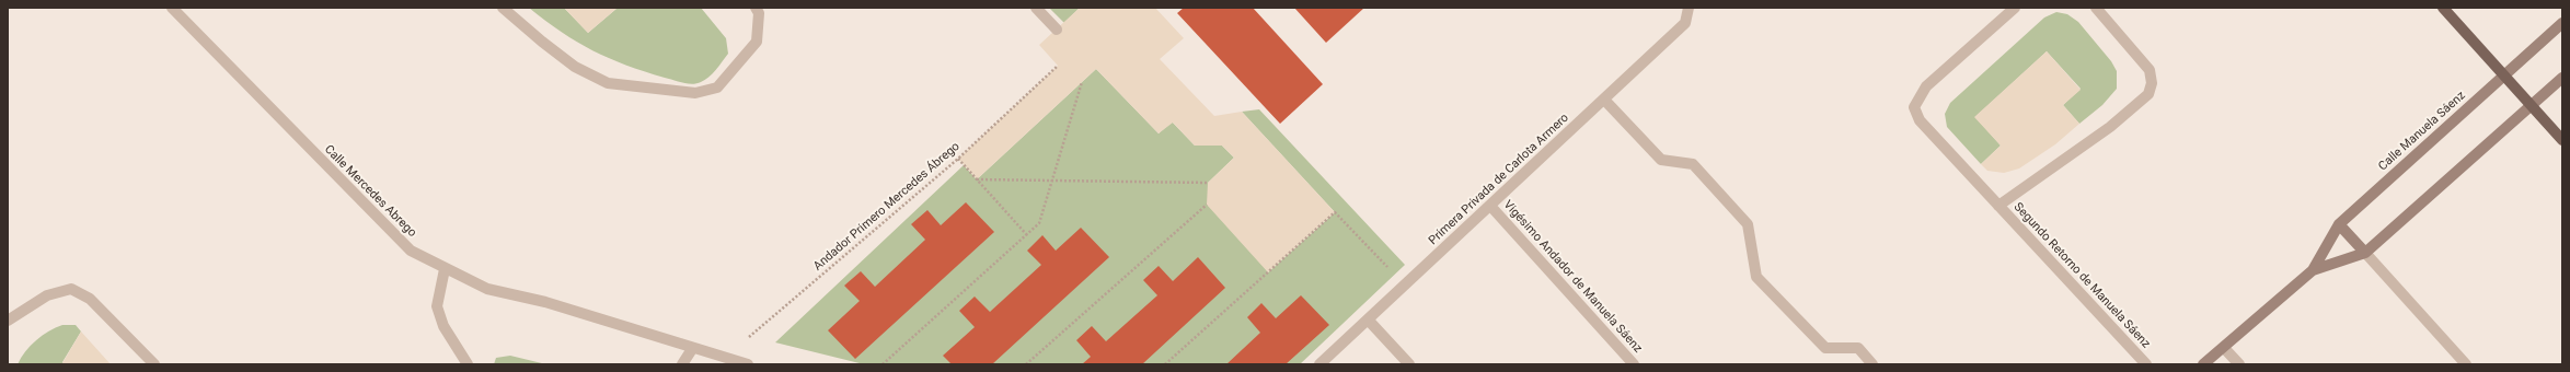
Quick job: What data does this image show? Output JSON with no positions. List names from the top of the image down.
{
  "streets": {
    "street": [
      "Calle Manuela Sáenz",
      "Primera Privada de Carlota Armero",
      "Calle Mercedes Abrego",
      "Segundo Retorno de Manuela Sáenz",
      "Vigésimo Andador de Manuela Sáenz"
    ],
    "path": ["Andador Primero Mercedes Ábrego"]
  },
  "crossings": [
    ["Primera Privada de Carlota Armero", "Vigésimo Andador de Manuela Sáenz"],
    ["Calle Mercedes Abrego", "Andador Primero Mercedes Ábrego"]
  ]
}
